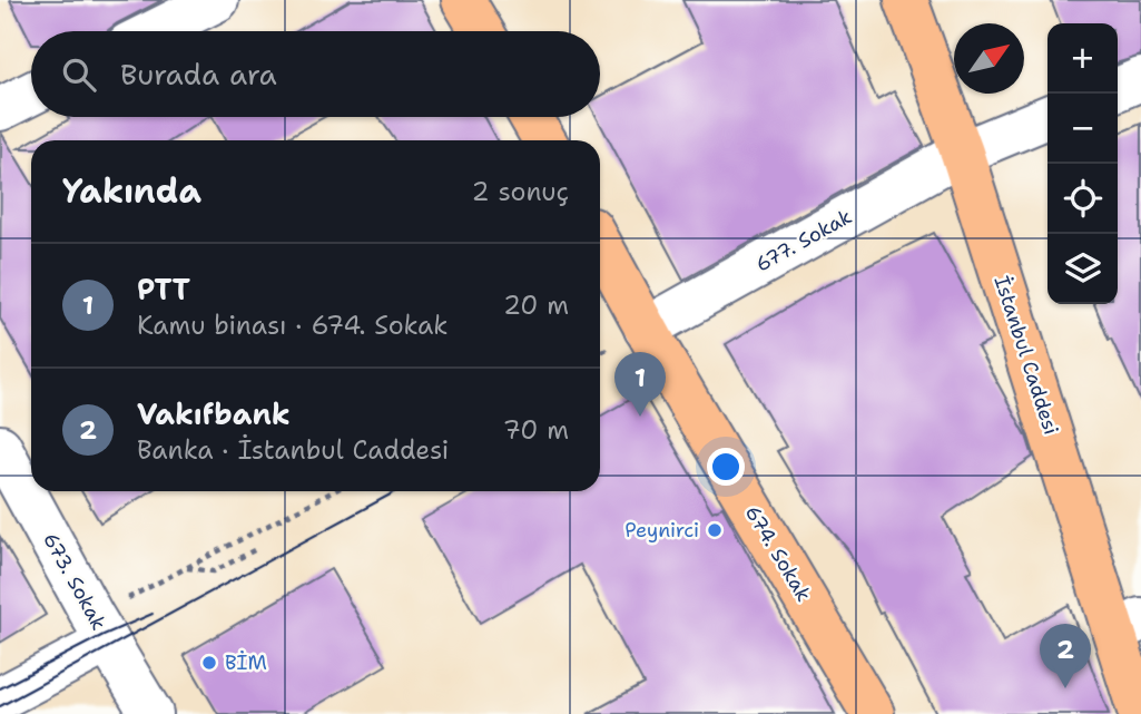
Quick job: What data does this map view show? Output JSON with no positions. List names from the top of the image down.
{
  "streets": {
    "main road": ["İstanbul Caddesi", "674. Sokak"],
    "street": ["677. Sokak", "673. Sokak"]
  },
  "crossings": [
    ["677. Sokak", "İstanbul Caddesi"],
    ["677. Sokak", "674. Sokak"]
  ],
  "places": ["Peynirci", "BİM"],
  "north": "top right",
  "page": {
    "map_buttons": ["+", "−"],
    "search": "Burada ara",
    "heading": ["Yakında", "2 sonuç"],
    "list": [
      {
        "mark": "1",
        "name": "PTT",
        "note": "Kamu binası · 674. Sokak",
        "value": "20 m"
      },
      {
        "mark": "2",
        "name": "Vakıfbank",
        "note": "Banka · İstanbul Caddesi",
        "value": "70 m"
      }
    ],
    "pins": ["1", "2"]
  }
}
